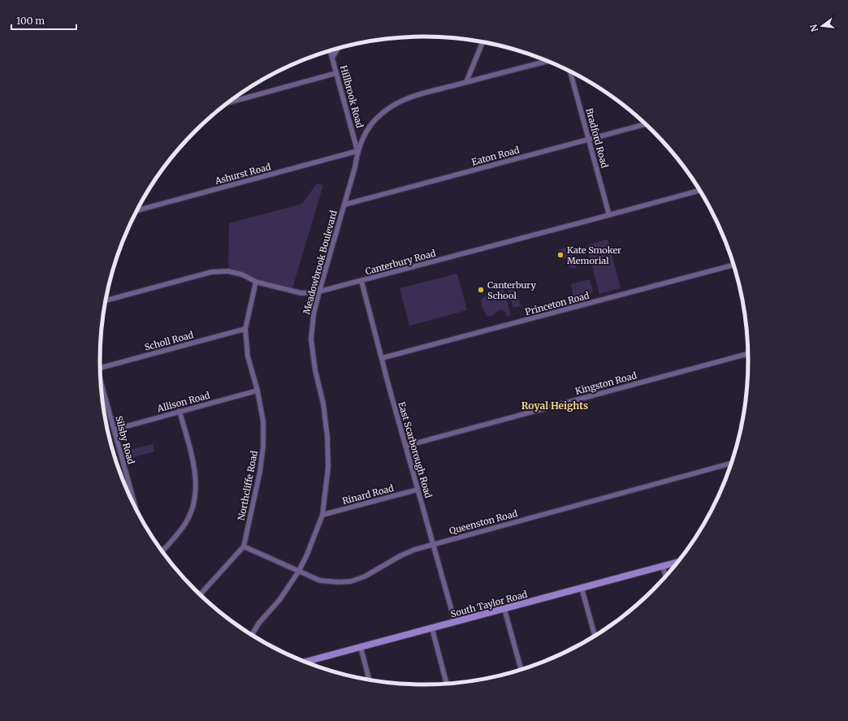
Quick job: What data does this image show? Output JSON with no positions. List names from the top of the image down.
{
  "streets": {
    "main road": ["South Taylor Road"],
    "street": [
      "Hillbrook Road",
      "Bradford Road",
      "Eaton Road",
      "Ashurst Road",
      "Meadowbrook Boulevard",
      "Canterbury Road",
      "Princeton Road",
      "Scholl Road",
      "Kingston Road",
      "Allison Road",
      "Silsby Road",
      "East Scarborough Road",
      "Northcliffe Road",
      "Rinard Road",
      "Queenston Road"
    ]
  },
  "crossings": [
    ["Hillbrook Road", "Ashurst Road"],
    ["Hillbrook Road", "Meadowbrook Boulevard"],
    ["Bradford Road", "Eaton Road"],
    ["Bradford Road", "Canterbury Road"],
    ["Eaton Road", "Meadowbrook Boulevard"],
    ["Ashurst Road", "Meadowbrook Boulevard"],
    ["Meadowbrook Boulevard", "Canterbury Road"],
    ["Meadowbrook Boulevard", "Rinard Road"],
    ["Meadowbrook Boulevard", "Queenston Road"],
    ["Canterbury Road", "East Scarborough Road"],
    ["Canterbury Road", "Northcliffe Road"],
    ["Princeton Road", "East Scarborough Road"],
    ["Scholl Road", "Northcliffe Road"],
    ["Kingston Road", "East Scarborough Road"],
    ["Allison Road", "Silsby Road"],
    ["Allison Road", "Northcliffe Road"],
    ["East Scarborough Road", "Rinard Road"],
    ["East Scarborough Road", "Queenston Road"],
    ["East Scarborough Road", "South Taylor Road"],
    ["Northcliffe Road", "Queenston Road"]
  ],
  "districts": ["Royal Heights"],
  "places": ["Kate Smoker Memorial", "Canterbury School"],
  "scale_bar": "100 m",
  "north": "left"
}
